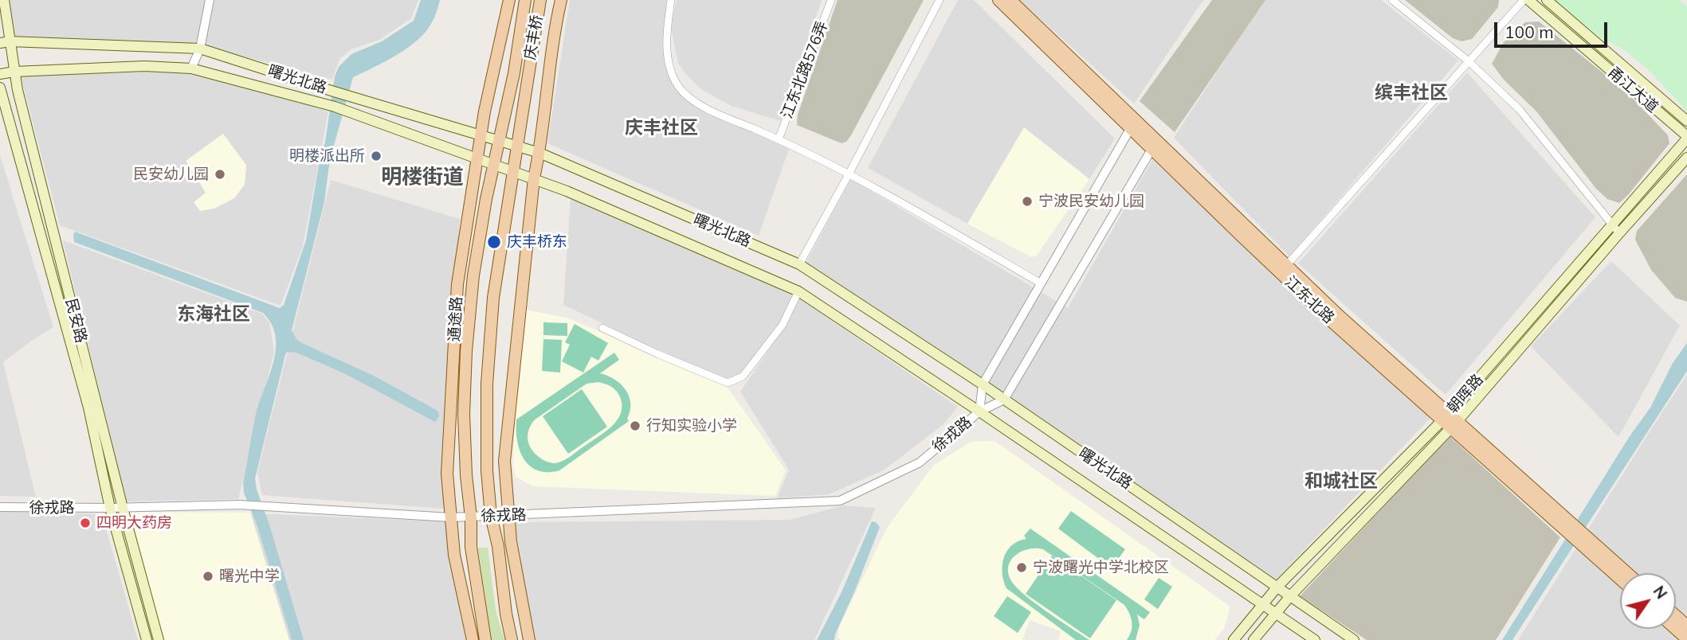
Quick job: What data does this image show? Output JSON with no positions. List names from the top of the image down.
{
  "streets": {
    "main road": [
      "庆丰桥",
      "曙光北路",
      "甬江大道",
      "江东北路",
      "通途路",
      "民安路",
      "朝晖路"
    ],
    "street": ["江东北路576弄", "徐戎路"]
  },
  "crossings": [
    ["庆丰桥", "曙光北路"],
    ["庆丰桥", "通途路"],
    ["曙光北路", "通途路"],
    ["曙光北路", "民安路"],
    ["曙光北路", "朝晖路"],
    ["曙光北路", "徐戎路"],
    ["甬江大道", "朝晖路"],
    ["江东北路", "朝晖路"],
    ["江东北路", "徐戎路"],
    ["通途路", "徐戎路"],
    ["民安路", "徐戎路"]
  ],
  "districts": [
    "缤丰社区",
    "庆丰社区",
    "明楼街道",
    "东海社区",
    "和城社区"
  ],
  "places": [
    "明楼派出所",
    "民安幼儿园",
    "宁波民安幼儿园",
    "庆丰桥东",
    "行知实验小学",
    "四明大药房",
    "宁波曙光中学北校区",
    "曙光中学"
  ],
  "scale_bar": "100 m",
  "north": "top right"
}
